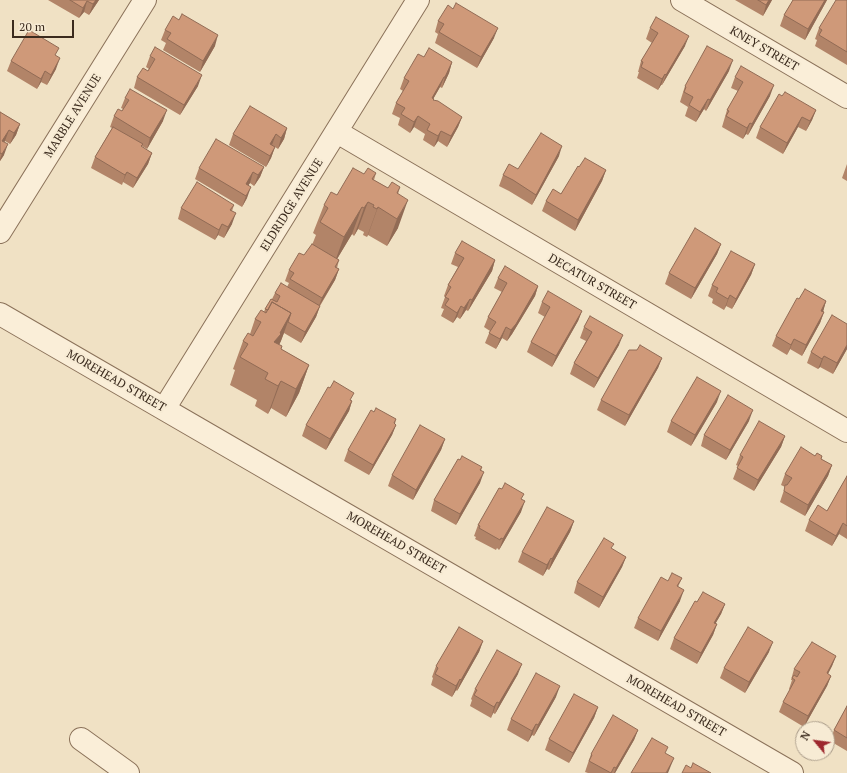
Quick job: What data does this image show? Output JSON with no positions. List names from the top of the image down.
{
  "streets": {
    "street": [
      "KNEY STREET",
      "MARBLE AVENUE",
      "ELDRIDGE AVENUE",
      "DECATUR STREET",
      "MOREHEAD STREET"
    ]
  },
  "crossings": [
    ["ELDRIDGE AVENUE", "DECATUR STREET"],
    ["ELDRIDGE AVENUE", "MOREHEAD STREET"]
  ],
  "scale_bar": "20 m",
  "north": "top left"
}
